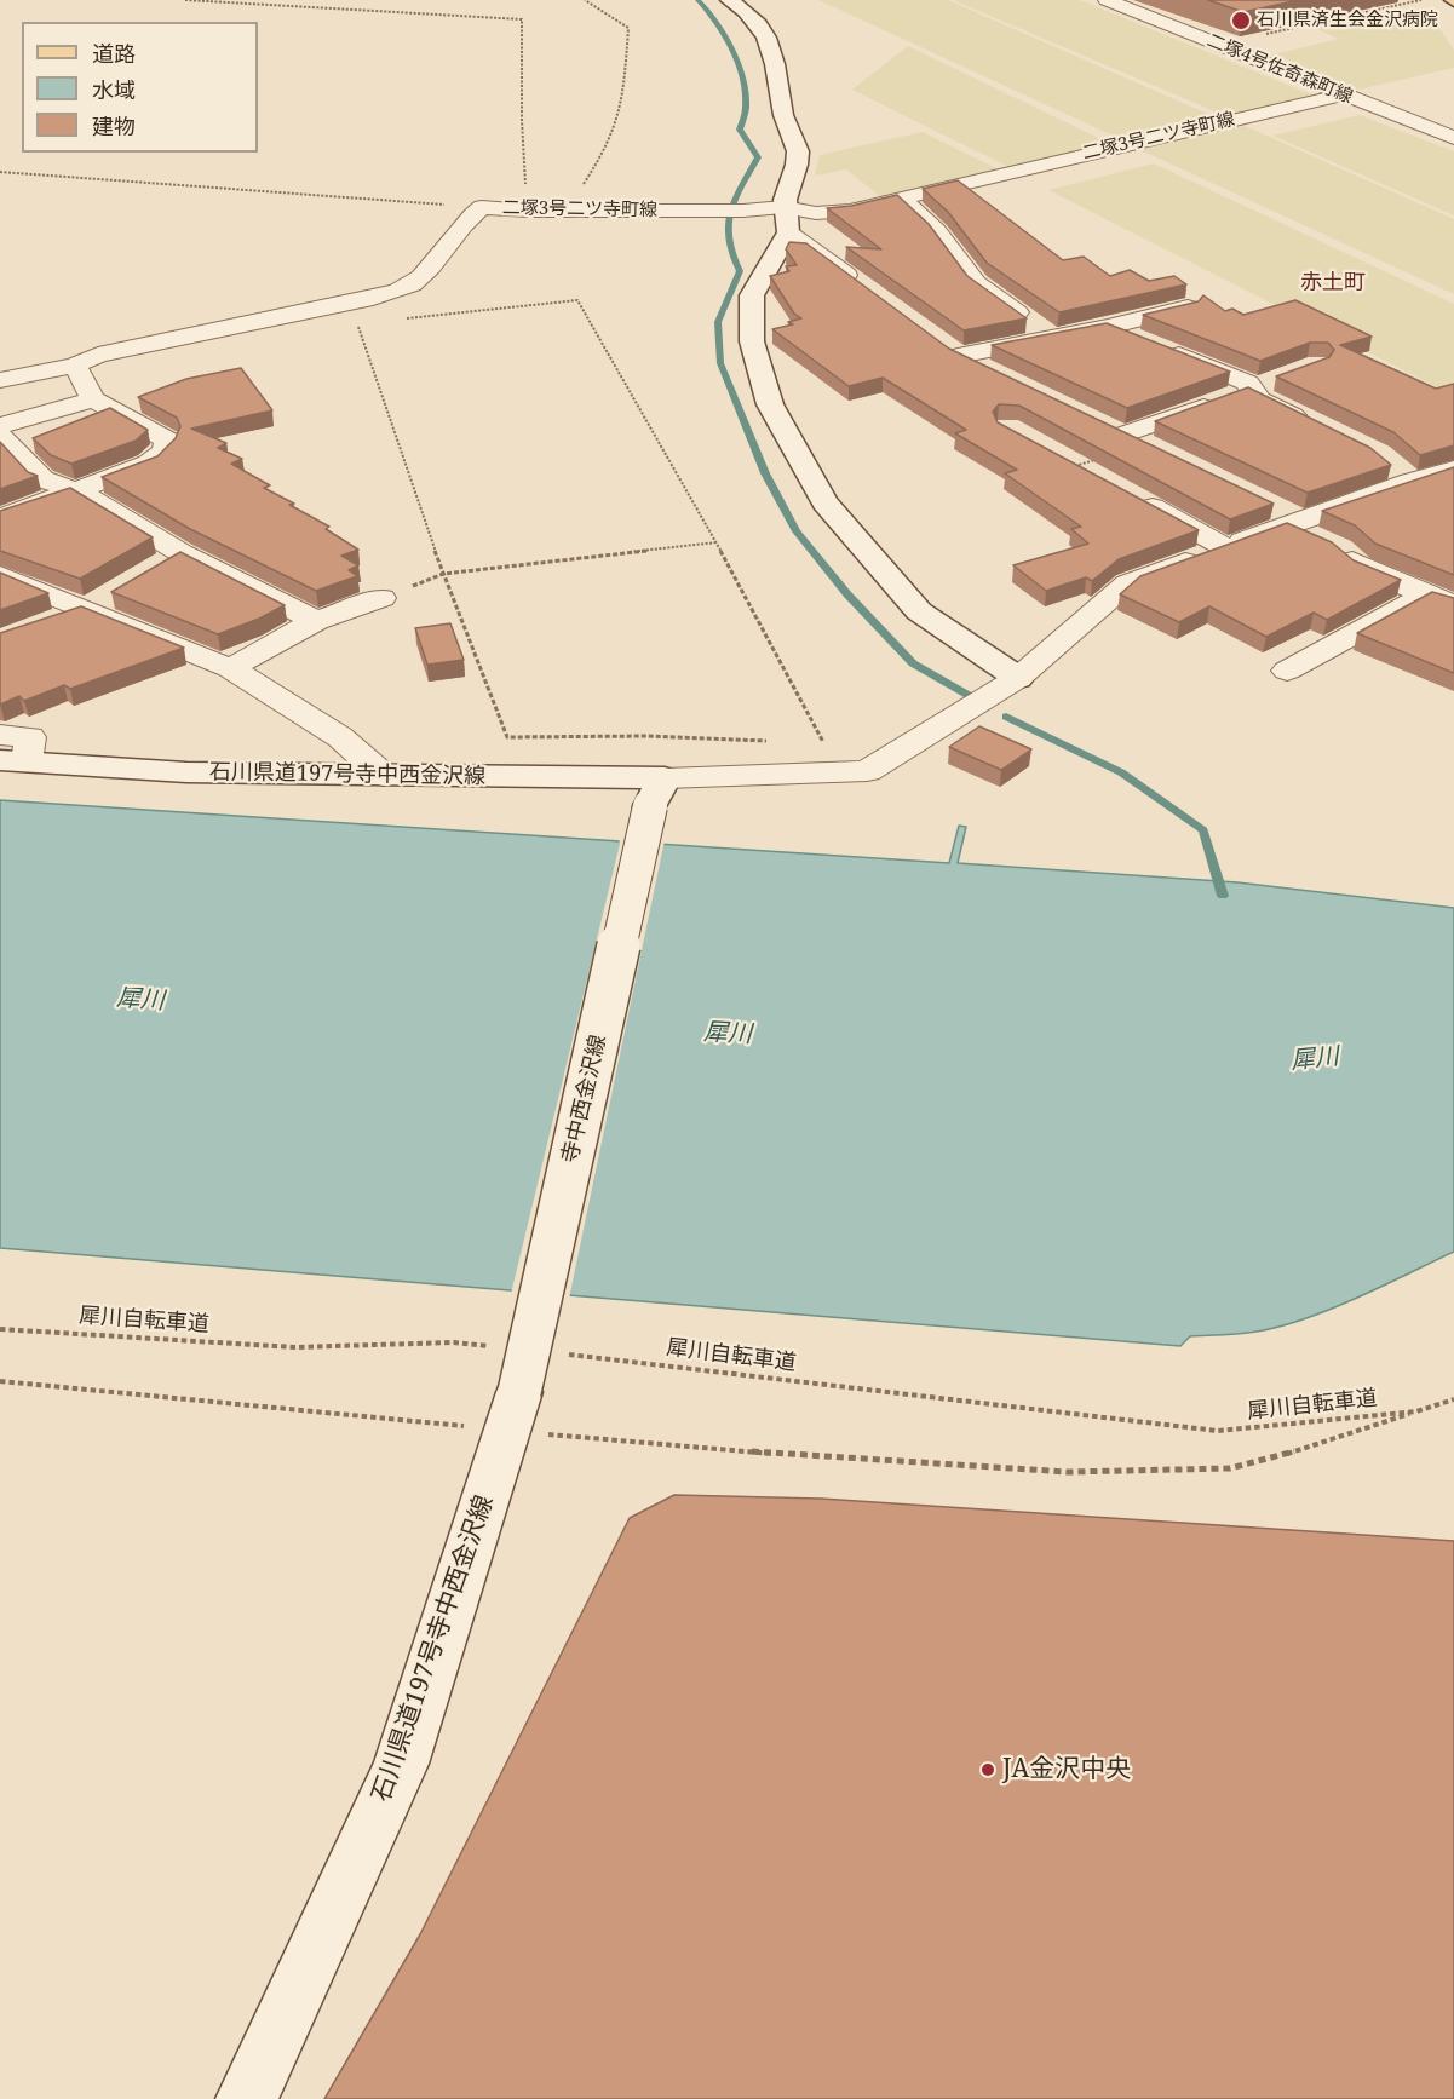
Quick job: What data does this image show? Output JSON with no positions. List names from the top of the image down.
{
  "streets": {
    "street": [
      "二塚4号佐奇森町線",
      "二塚3号二ツ寺町線",
      "石川県道197号寺中西金沢線",
      "寺中西金沢線"
    ],
    "path": ["犀川自転車道"]
  },
  "crossings": [
    ["二塚4号佐奇森町線", "二塚3号二ツ寺町線"],
    ["石川県道197号寺中西金沢線", "寺中西金沢線"],
    ["石川県道197号寺中西金沢線", "犀川自転車道"],
    ["寺中西金沢線", "犀川自転車道"]
  ],
  "districts": ["赤土町"],
  "water": ["犀川"],
  "places": ["石川県済生会金沢病院", "JA金沢中央"],
  "legend": ["道路", "水域", "建物"]
}
